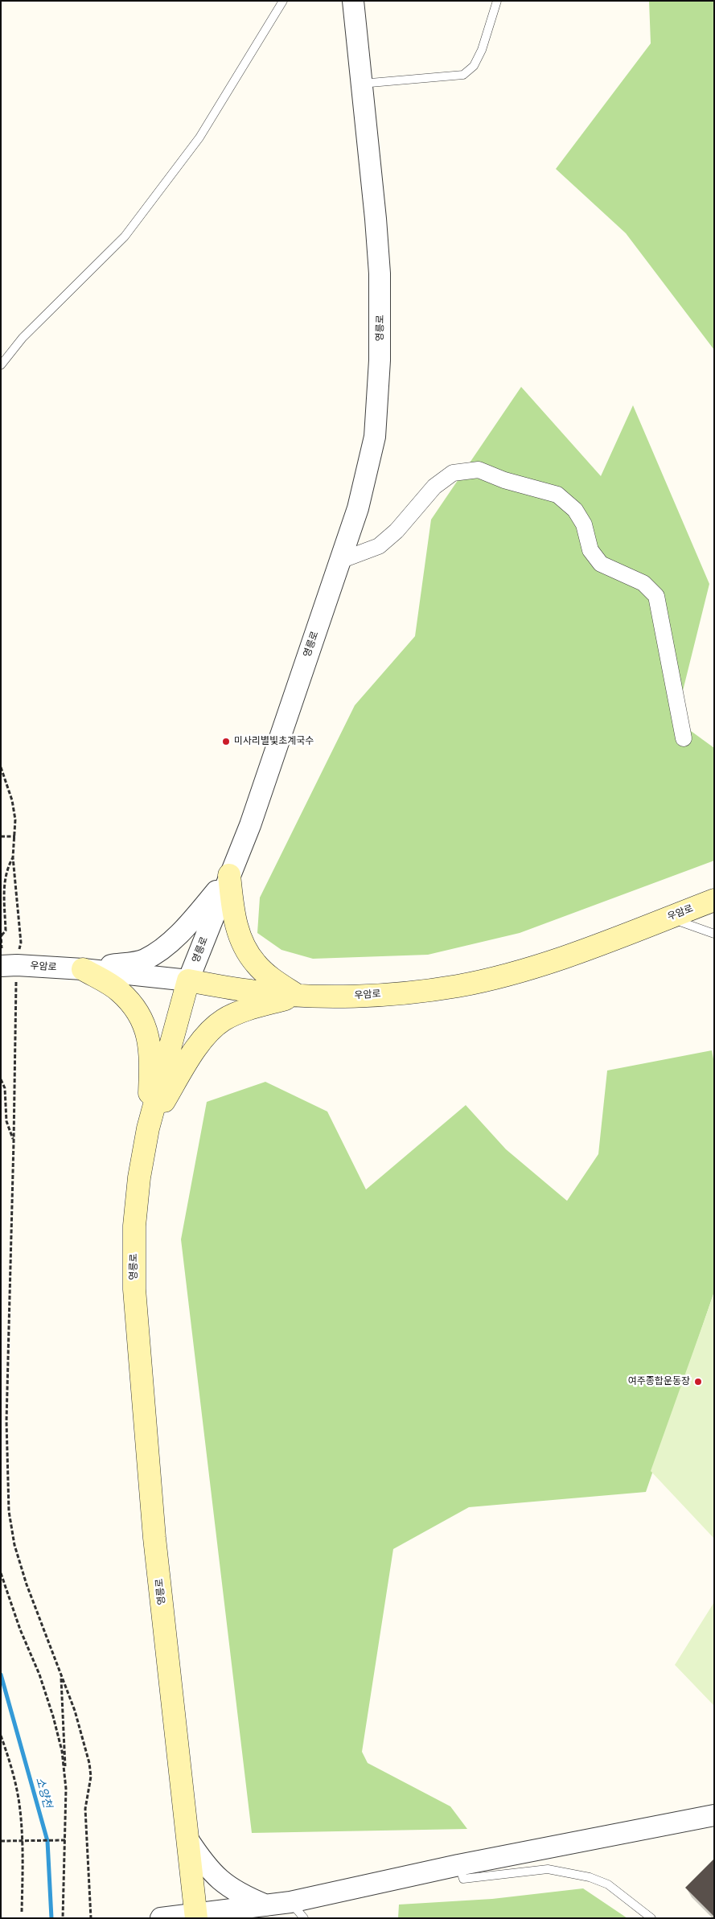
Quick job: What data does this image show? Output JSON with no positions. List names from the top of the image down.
{
  "streets": {
    "main road": ["영릉로", "우암로"]
  },
  "crossings": [
    ["영릉로", "우암로"]
  ],
  "water": ["소양천"],
  "places": ["미사리별빛초계국수", "여주종합운동장"]
}
